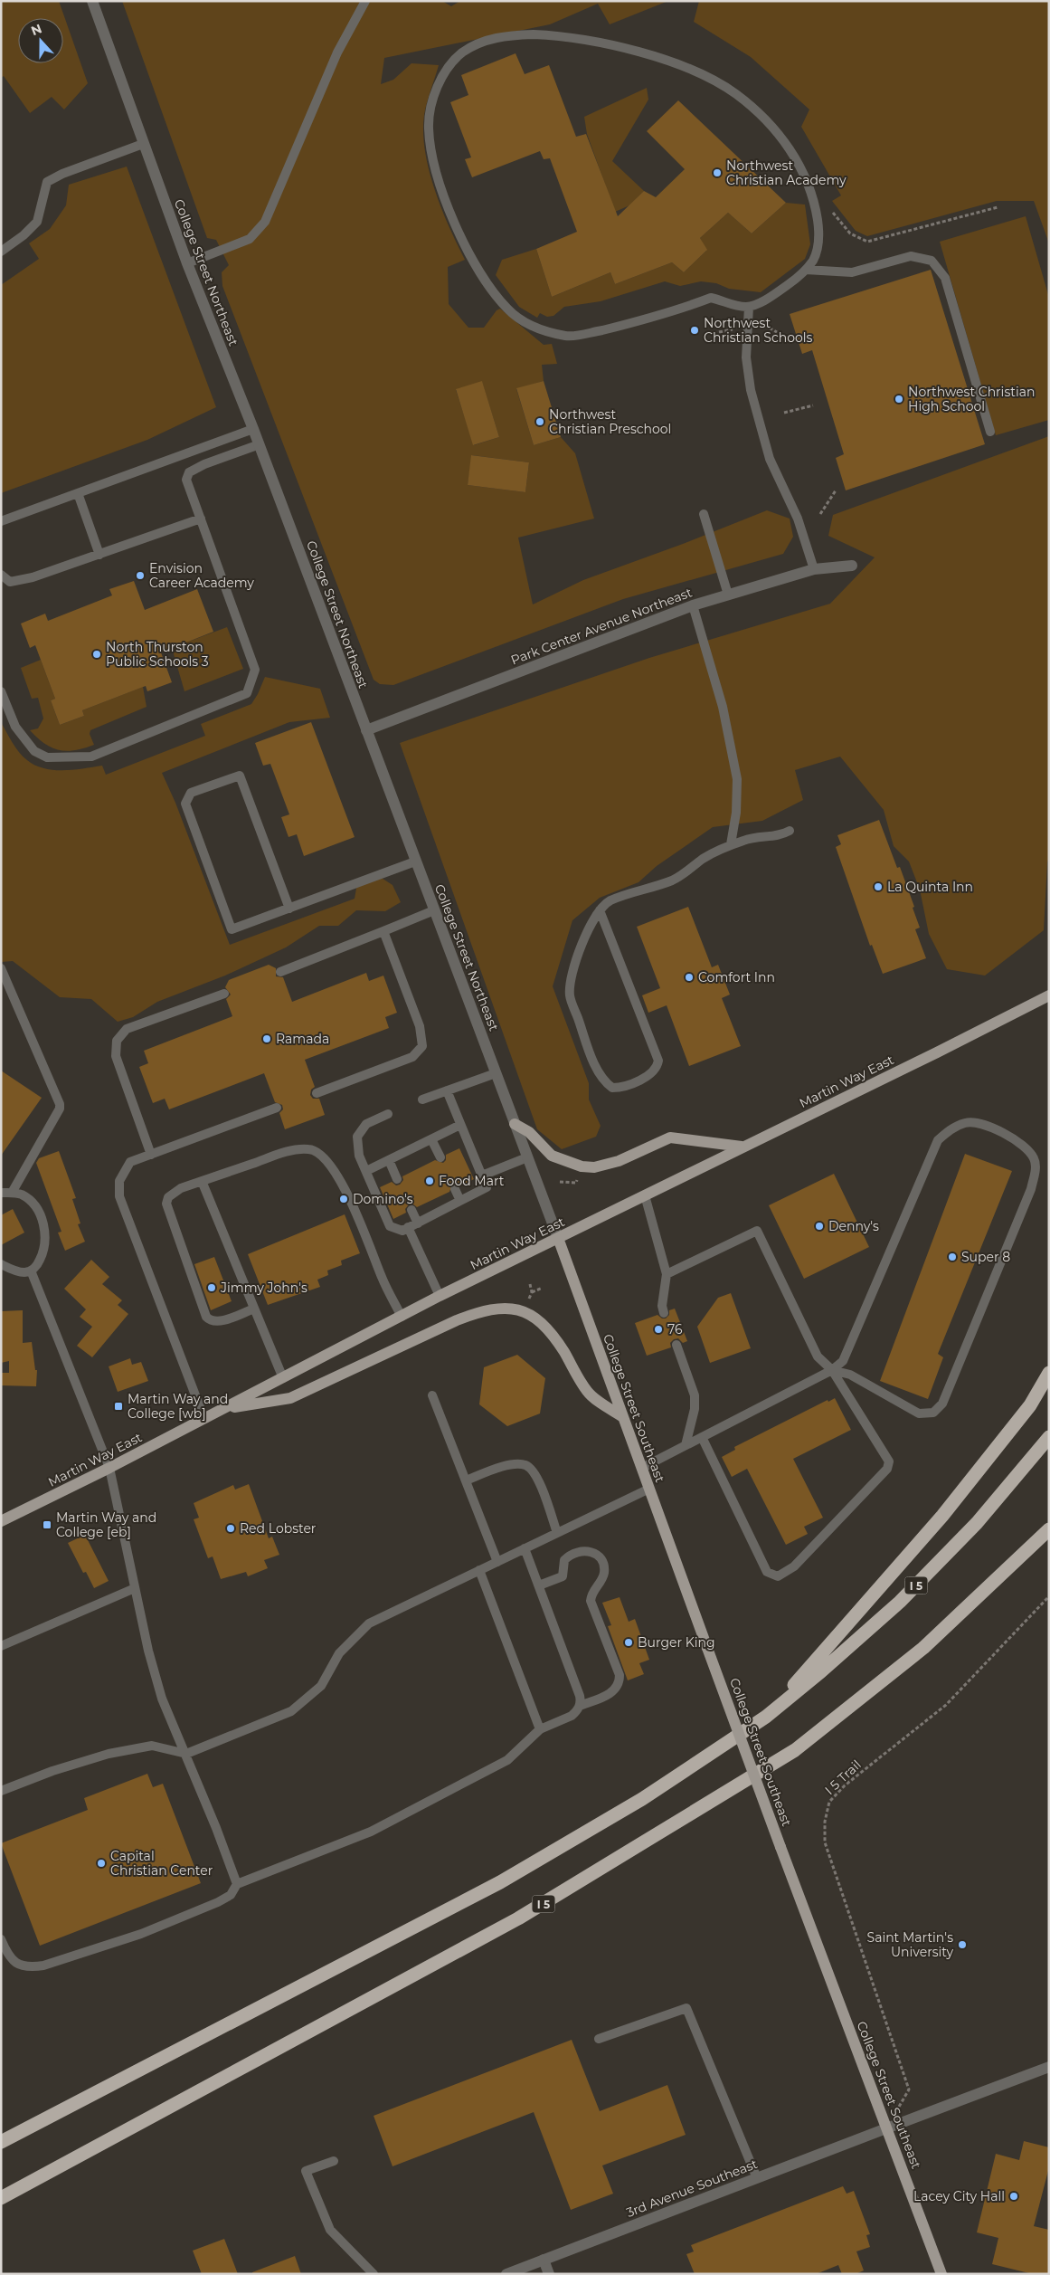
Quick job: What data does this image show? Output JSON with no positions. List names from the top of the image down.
{
  "streets": {
    "highway": ["I 5"],
    "main road": ["Martin Way East", "College Street Southeast"],
    "street": ["College Street Northeast", "Park Center Avenue Northeast", "3rd Avenue Southeast"],
    "path": ["I 5 Trail"]
  },
  "crossings": [
    ["College Street Northeast", "Park Center Avenue Northeast"],
    ["College Street Northeast", "Martin Way East"],
    ["College Street Northeast", "College Street Southeast"],
    ["Martin Way East", "College Street Southeast"],
    ["College Street Southeast", "3rd Avenue Southeast"]
  ],
  "places": {
    "other": [
      "Northwest Christian Academy",
      "Northwest Christian Schools",
      "Northwest Christian High School",
      "Northwest Christian Preschool",
      "Envision Career Academy",
      "North Thurston Public Schools 3",
      "La Quinta Inn",
      "Comfort Inn",
      "Ramada",
      "Food Mart",
      "Domino's",
      "Denny's",
      "Super 8",
      "Jimmy John's",
      "76",
      "Red Lobster",
      "Burger King",
      "Capital Christian Center",
      "Saint Martin's University",
      "Lacey City Hall"
    ],
    "transit": ["Martin Way and College [wb]", "Martin Way and College [eb]"]
  },
  "north": "top"
}
